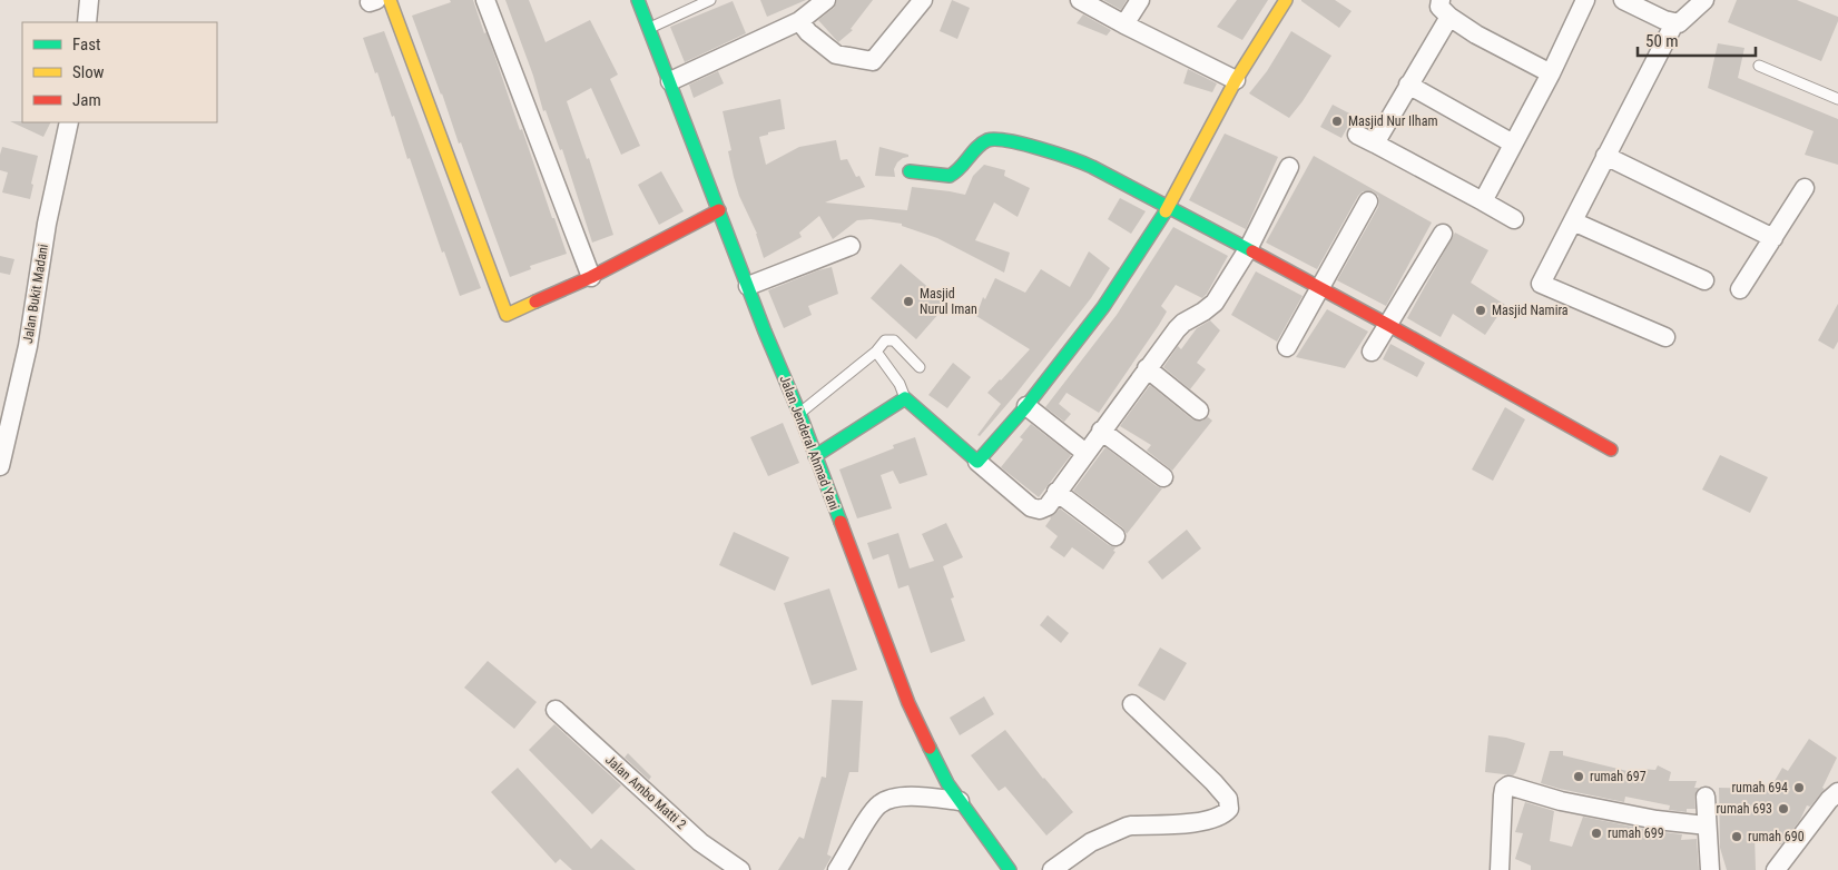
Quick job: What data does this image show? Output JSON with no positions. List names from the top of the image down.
{
  "streets": {
    "main road": ["Jalan Jenderal Ahmad Yani"],
    "street": ["Jalan Bukit Madani", "Jalan Ambo Matti 2"]
  },
  "places": [
    "Masjid Nur Ilham",
    "Masjid Nurul Iman",
    "Masjid Namira",
    "rumah 697",
    "rumah 694",
    "rumah 693",
    "rumah 699",
    "rumah 690"
  ],
  "legend": ["Fast", "Slow", "Jam"],
  "scale_bar": "50 m"
}
